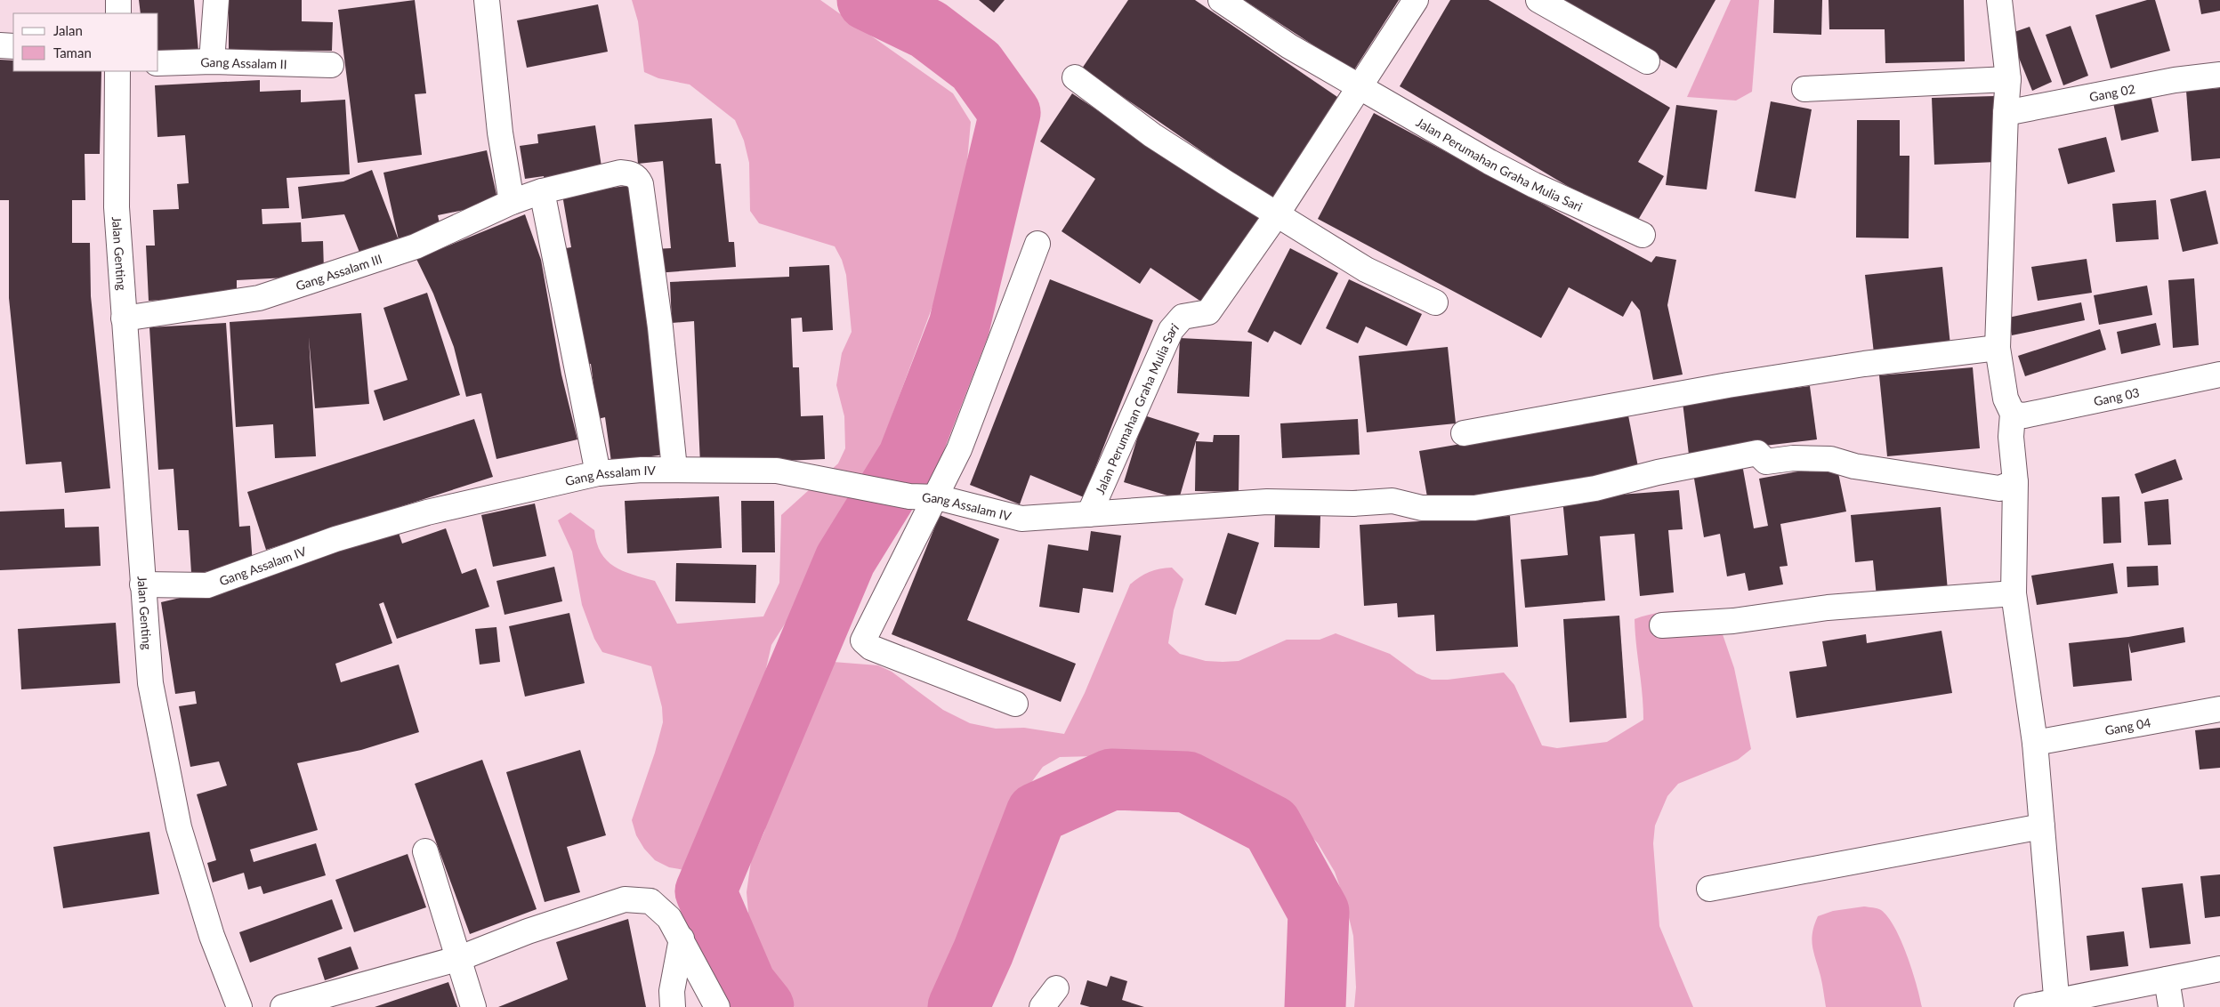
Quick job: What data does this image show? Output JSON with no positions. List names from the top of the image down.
{
  "streets": {
    "street": [
      "Gang Assalam II",
      "Gang 02",
      "Jalan Perumahan Graha Mulia Sari",
      "Jalan Genting",
      "Gang Assalam III",
      "Gang 03",
      "Gang Assalam IV",
      "Gang 04"
    ]
  },
  "crossings": [
    ["Jalan Perumahan Graha Mulia Sari", "Gang Assalam IV"],
    ["Jalan Genting", "Gang Assalam III"],
    ["Jalan Genting", "Gang Assalam IV"],
    ["Gang Assalam III", "Gang Assalam IV"]
  ],
  "legend": ["Jalan", "Taman"]
}
